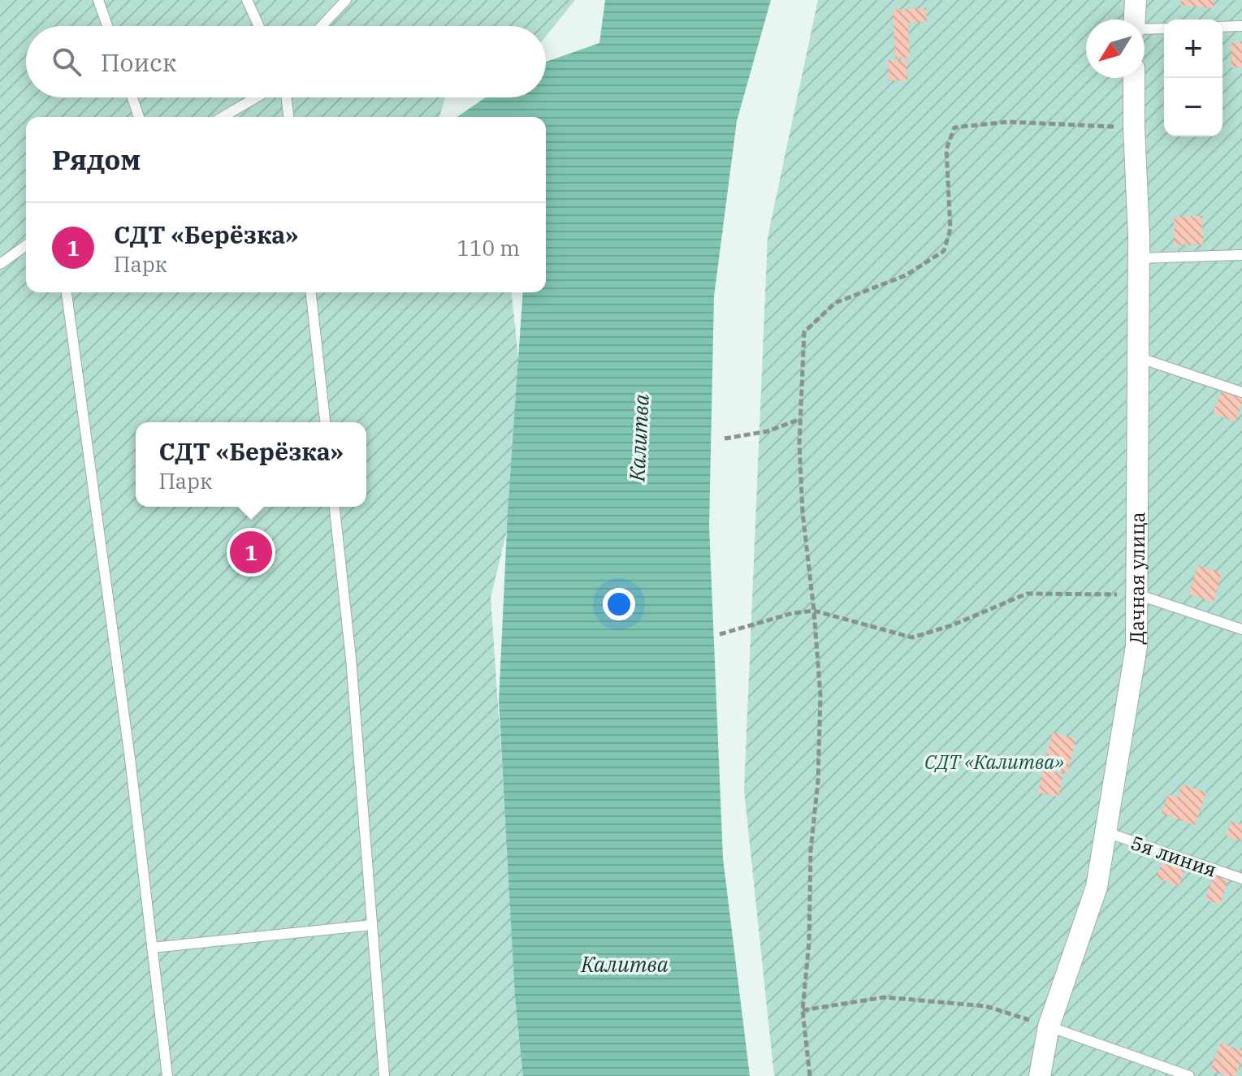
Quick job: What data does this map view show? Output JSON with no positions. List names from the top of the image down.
{
  "streets": {
    "street": ["Дачная улица"],
    "lane": ["5я линия"]
  },
  "crossings": [
    ["Дачная улица", "5я линия"]
  ],
  "water": ["Калитва"],
  "parks": ["СДТ «Калитва»"],
  "north": "bottom left",
  "page": {
    "map_buttons": ["+", "−"],
    "search": "Поиск",
    "heading": "Рядом",
    "list": [
      {
        "mark": "1",
        "name": "СДТ «Берёзка»",
        "note": "Парк",
        "value": "110 m"
      }
    ],
    "popup": ["СДТ «Берёзка»", "Парк"],
    "pins": "1"
  }
}
